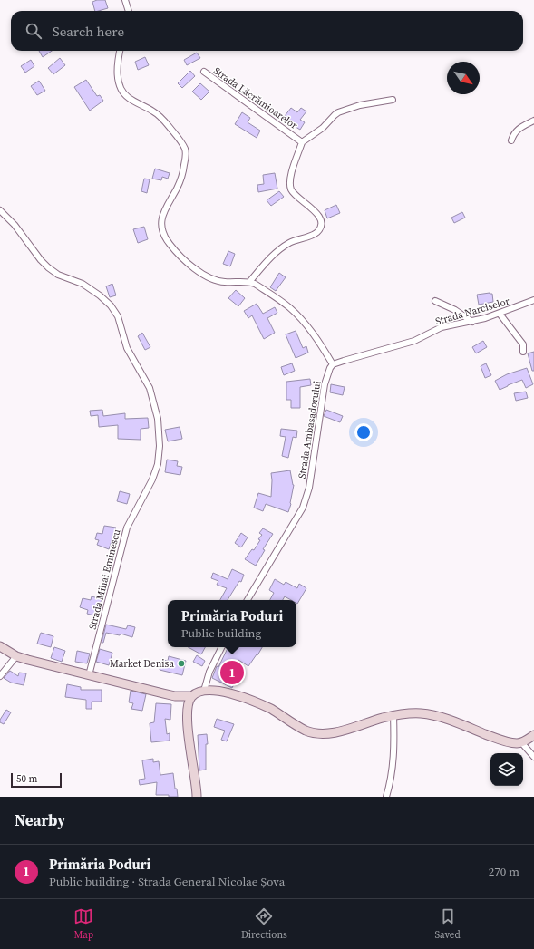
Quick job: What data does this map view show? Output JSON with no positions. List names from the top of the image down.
{
  "streets": {
    "street": [
      "Strada Lăcrămioarelor",
      "Strada Narciselor",
      "Strada Ambasadorului",
      "Strada Mihai Eminescu"
    ]
  },
  "crossings": [
    ["Strada Narciselor", "Strada Ambasadorului"]
  ],
  "places": ["Market Denisa"],
  "scale_bar": "50 m",
  "north": "bottom right",
  "page": {
    "search": "Search here",
    "popup": ["Primăria Poduri", "Public building"],
    "pins": "1",
    "scale": "50 m",
    "heading": "Nearby",
    "list": [
      {
        "mark": "1",
        "name": "Primăria Poduri",
        "note": "Public building · Strada General Nicolae Șova",
        "value": "270 m"
      }
    ],
    "nav": ["Map", "Directions", "Saved"]
  }
}
